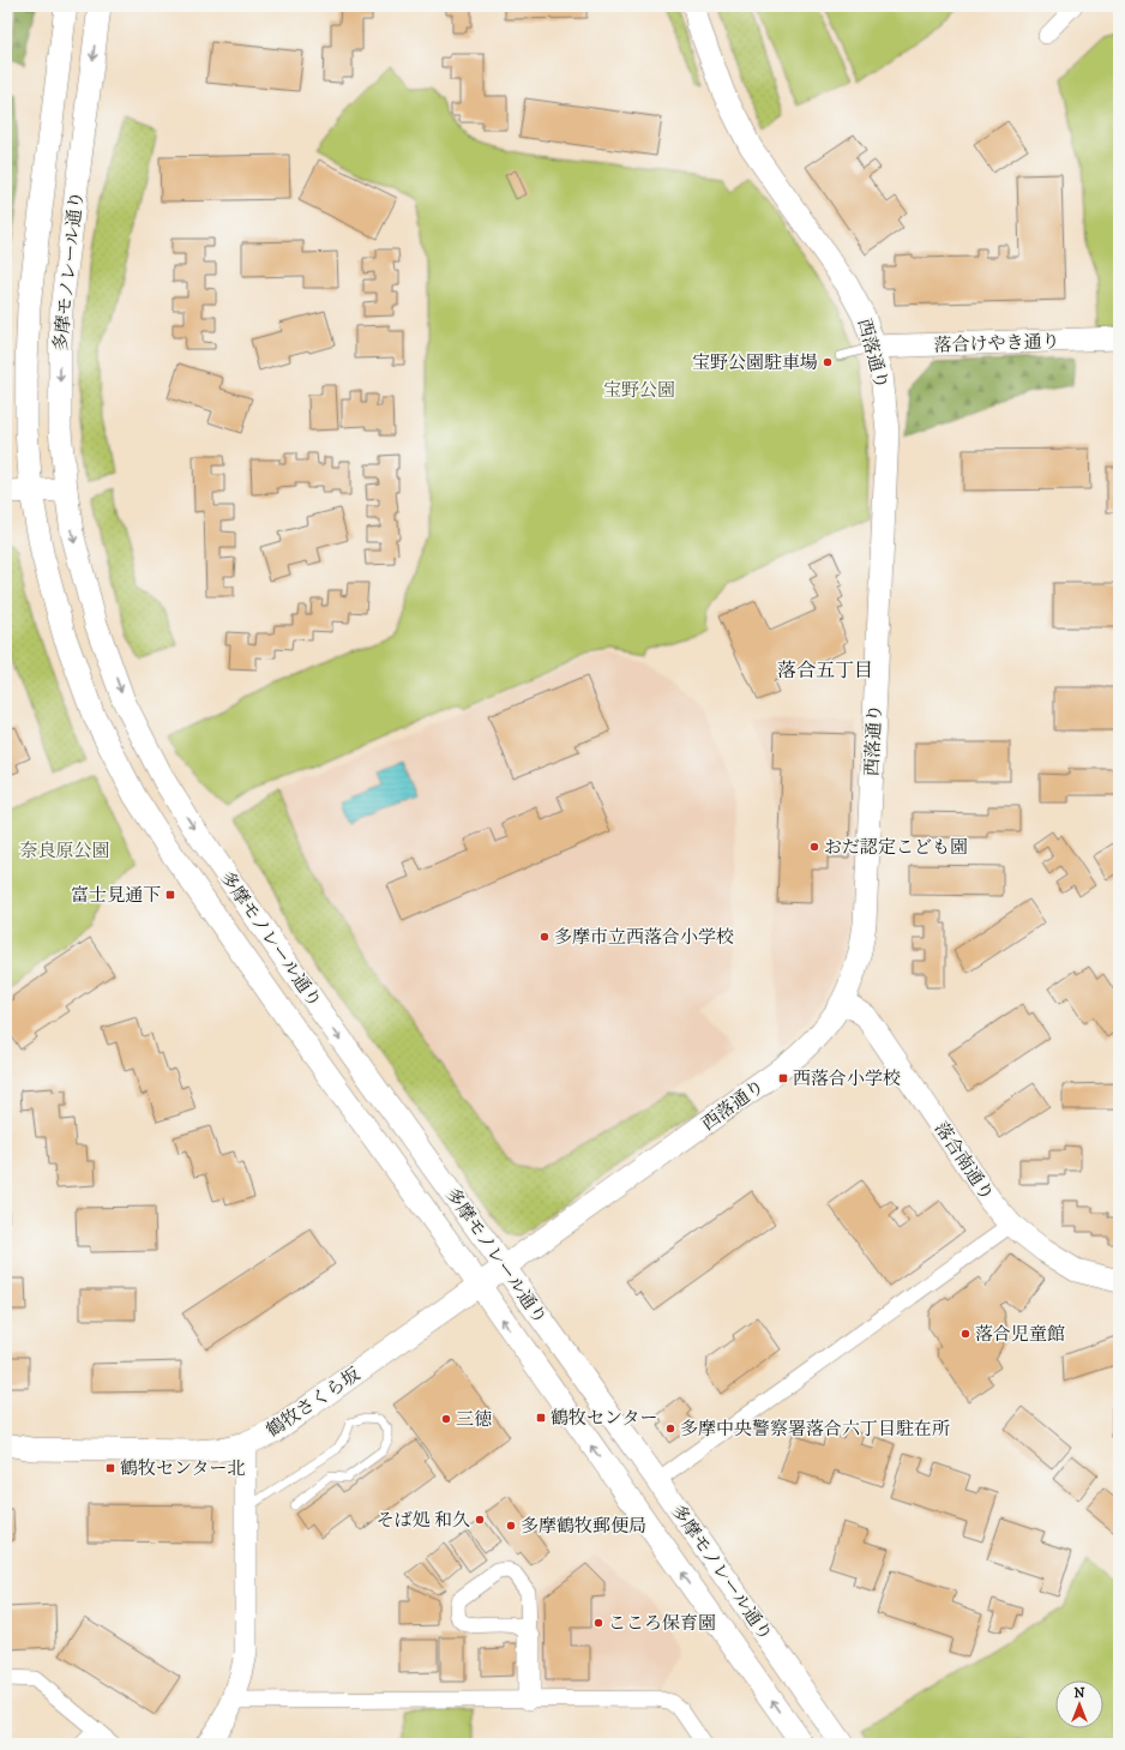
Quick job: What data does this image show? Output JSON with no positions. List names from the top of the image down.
{
  "streets": {
    "main road": [
      "多摩モノレール通り",
      "落合けやき通り",
      "西落通り",
      "落合南通り",
      "鶴牧さくら坂"
    ]
  },
  "crossings": [
    ["多摩モノレール通り", "西落通り"],
    ["多摩モノレール通り", "鶴牧さくら坂"],
    ["落合けやき通り", "西落通り"],
    ["西落通り", "落合南通り"],
    ["西落通り", "鶴牧さくら坂"]
  ],
  "districts": ["落合五丁目"],
  "parks": ["宝野公園", "奈良原公園"],
  "places": {
    "other": [
      "宝野公園駐車場",
      "おだ認定こども園",
      "多摩市立西落合小学校",
      "落合児童館",
      "三徳",
      "多摩中央警察署落合六丁目駐在所",
      "そば処 和久",
      "多摩鶴牧郵便局",
      "こころ保育園"
    ],
    "transit": [
      "富士見通下",
      "西落合小学校",
      "鶴牧センター",
      "鶴牧センター北"
    ]
  },
  "north": "top"
}
